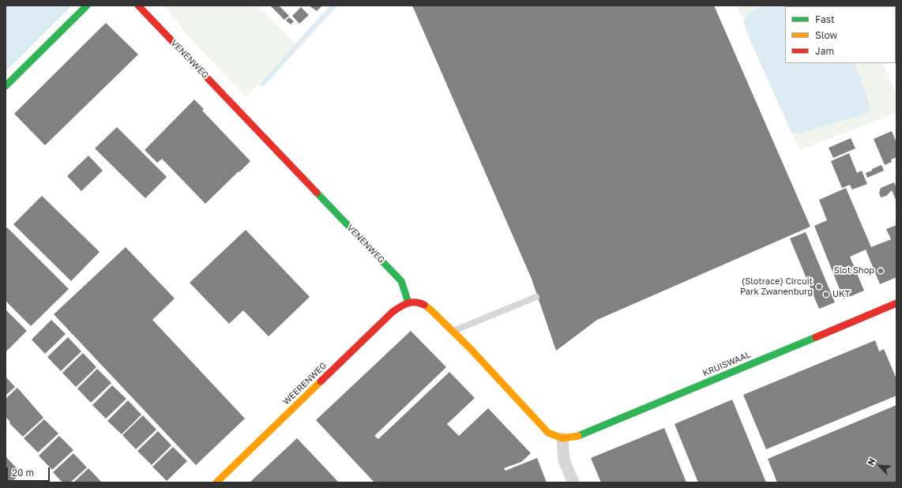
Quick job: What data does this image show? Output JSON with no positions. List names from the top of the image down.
{
  "streets": {
    "street": ["VENENWEG", "KRUISWAAL", "WEERENWEG"]
  },
  "crossings": [
    ["VENENWEG", "WEERENWEG"]
  ],
  "places": ["Slot Shop", "(Slotrace) Circuit Park Zwanenburg", "UKT"],
  "legend": ["Fast", "Slow", "Jam"],
  "scale_bar": "20 m",
  "north": "top left"
}
